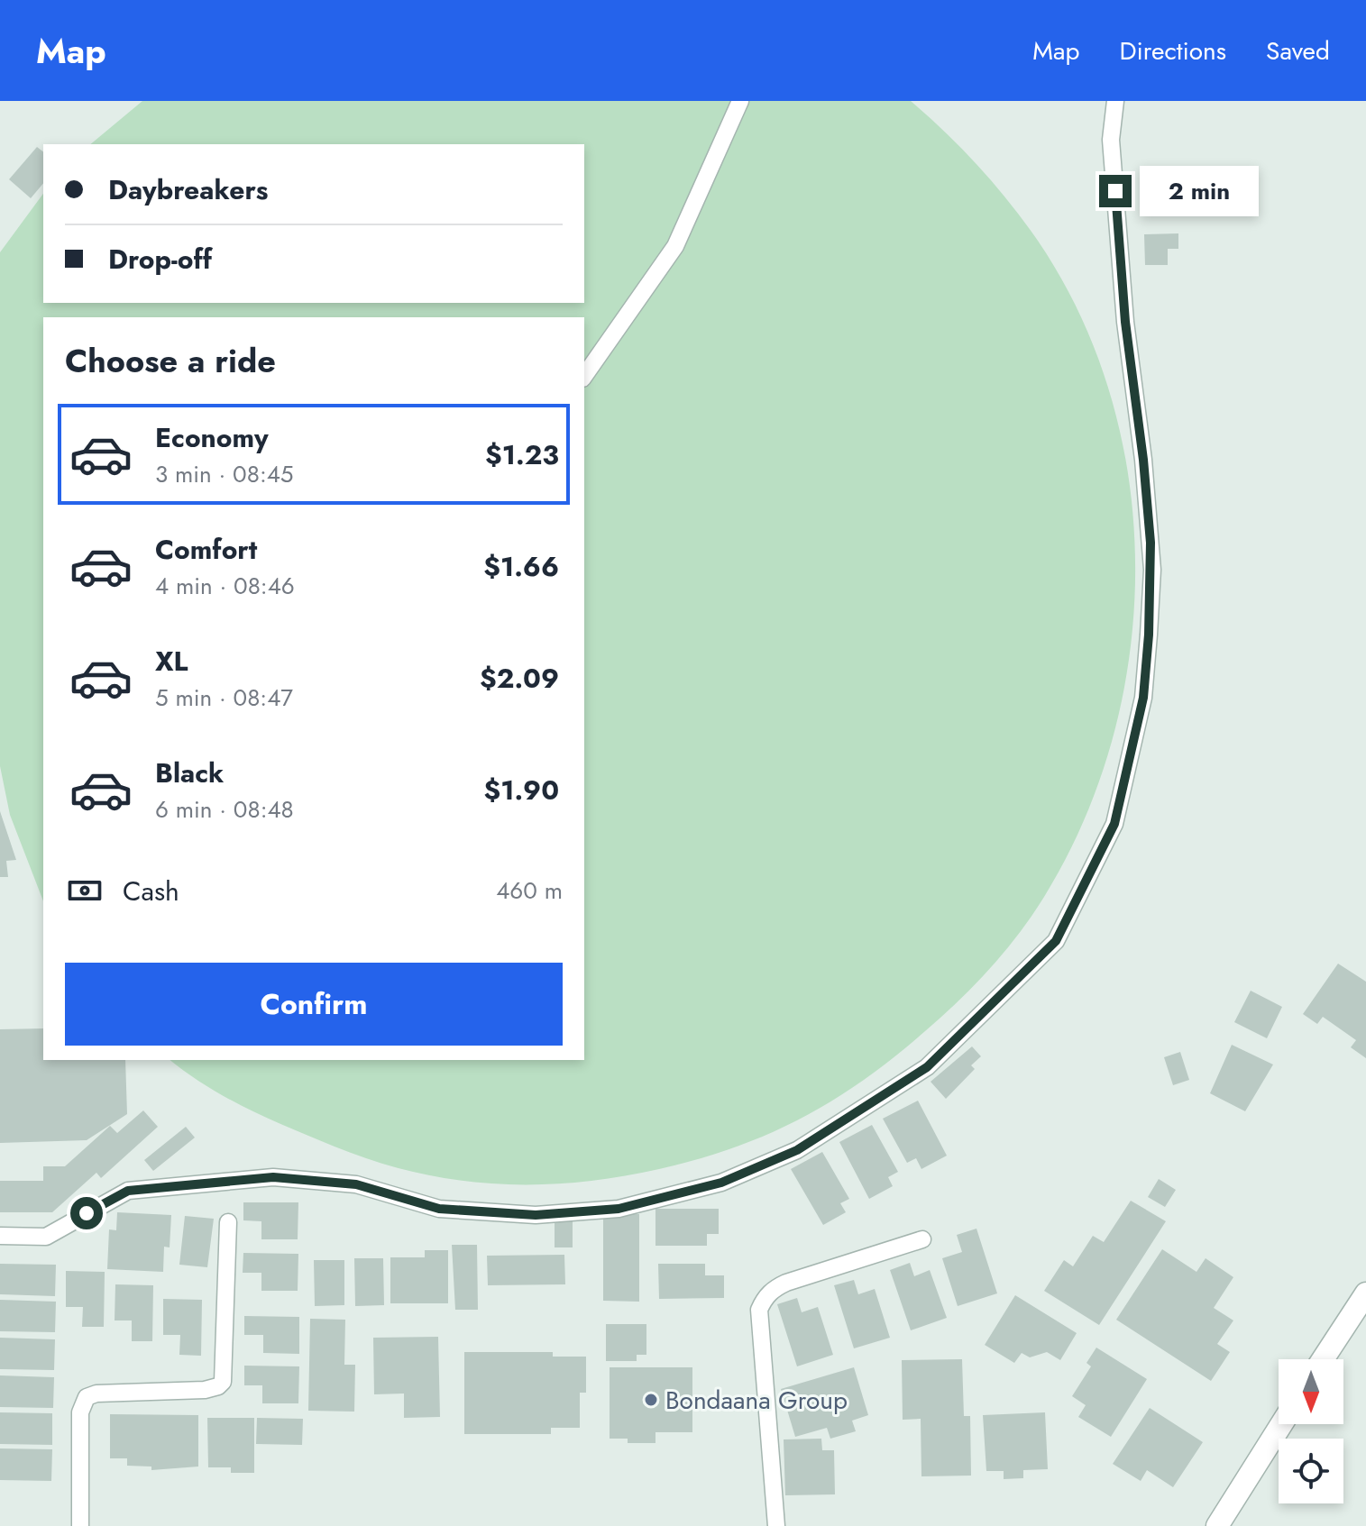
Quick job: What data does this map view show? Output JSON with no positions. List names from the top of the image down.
{
  "places": ["Bondaana Group"],
  "north": "bottom",
  "page": {
    "header": "Map",
    "nav": ["Map", "Directions", "Saved"],
    "banner": ["Daybreakers", "Drop-off"],
    "bubble": "2 min",
    "heading": "Choose a ride",
    "list": [
      {
        "name": "Economy",
        "note": "3 min · 08:45",
        "value": "$1.23"
      },
      {
        "name": "Comfort",
        "note": "4 min · 08:46",
        "value": "$1.66"
      },
      {
        "name": "XL",
        "note": "5 min · 08:47",
        "value": "$2.09"
      },
      {
        "name": "Black",
        "note": "6 min · 08:48",
        "value": "$1.90"
      }
    ],
    "pay": ["Cash", "460 m"],
    "buttons": "Confirm"
  }
}
